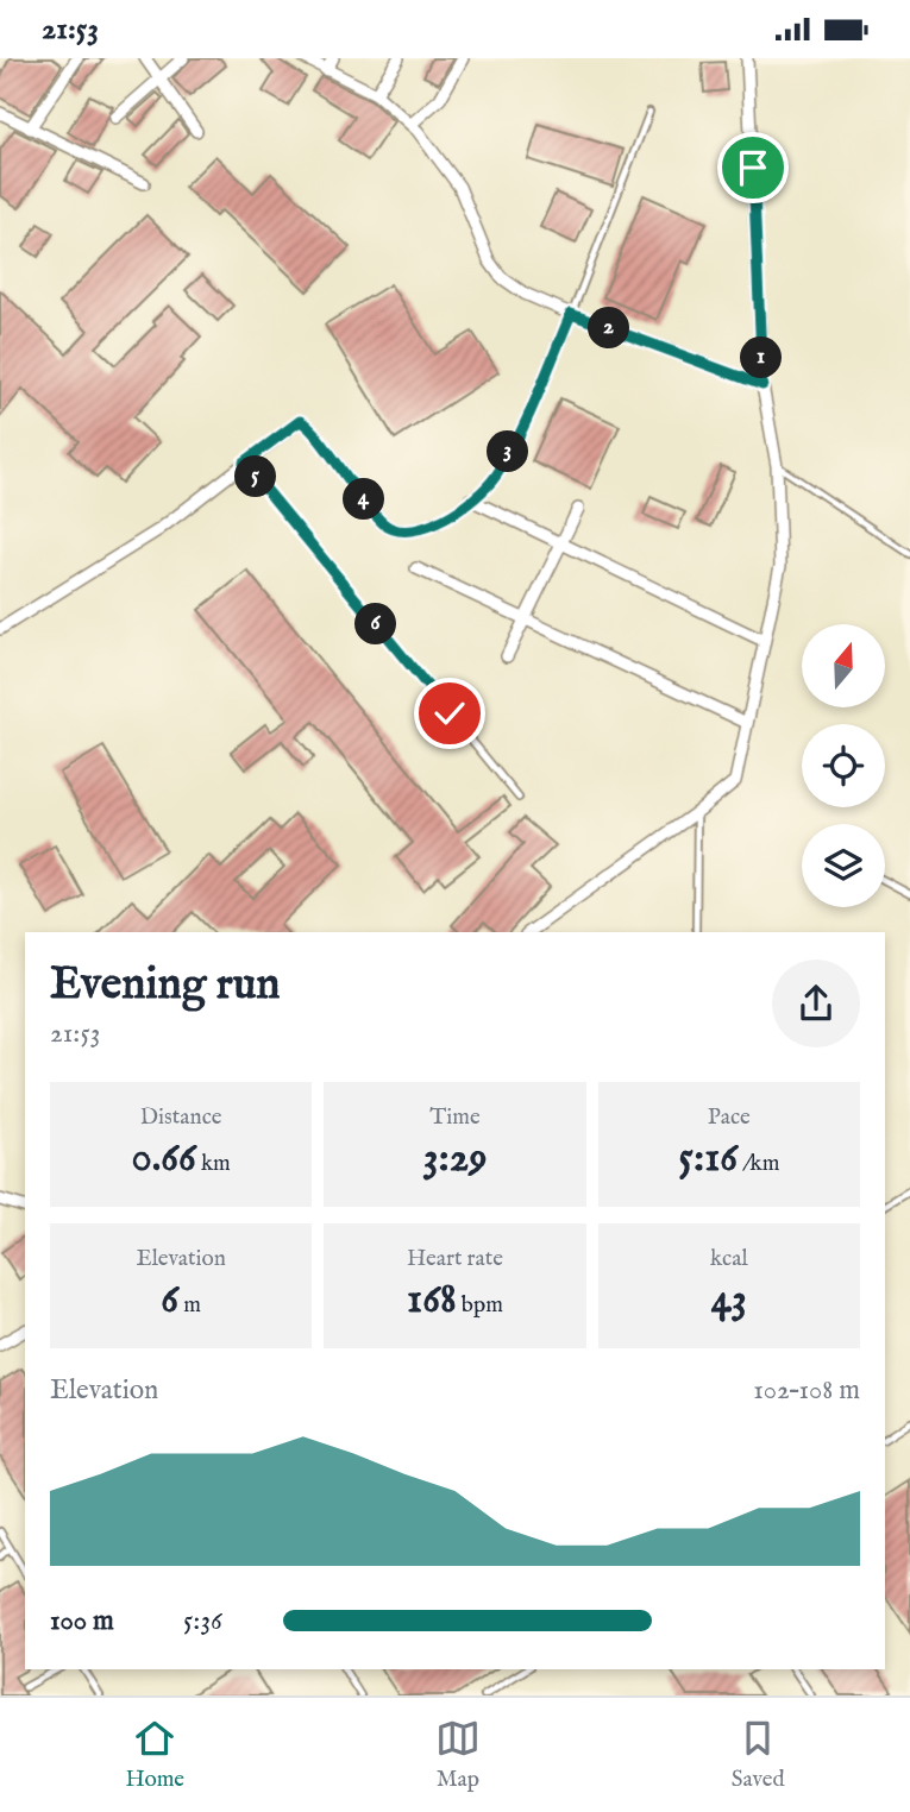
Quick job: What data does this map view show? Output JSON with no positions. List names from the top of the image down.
{
  "north": "top",
  "page": {
    "status": "21:53",
    "pins": [
      "2",
      "1",
      "3",
      "5",
      "4",
      "6"
    ],
    "heading": ["Evening run", "21:53"],
    "stats": [
      ["Distance", "0.66 km"],
      ["Time", "3:29"],
      ["Pace", "5:16 /km"],
      ["Elevation", "6 m"],
      ["Heart rate", "168 bpm"],
      ["kcal", "43"]
    ],
    "chart": ["Elevation", "102–108 m"],
    "list": [
      {
        "name": "100 m",
        "note": "5:36"
      }
    ],
    "tabs": ["Home", "Map", "Saved"]
  }
}
